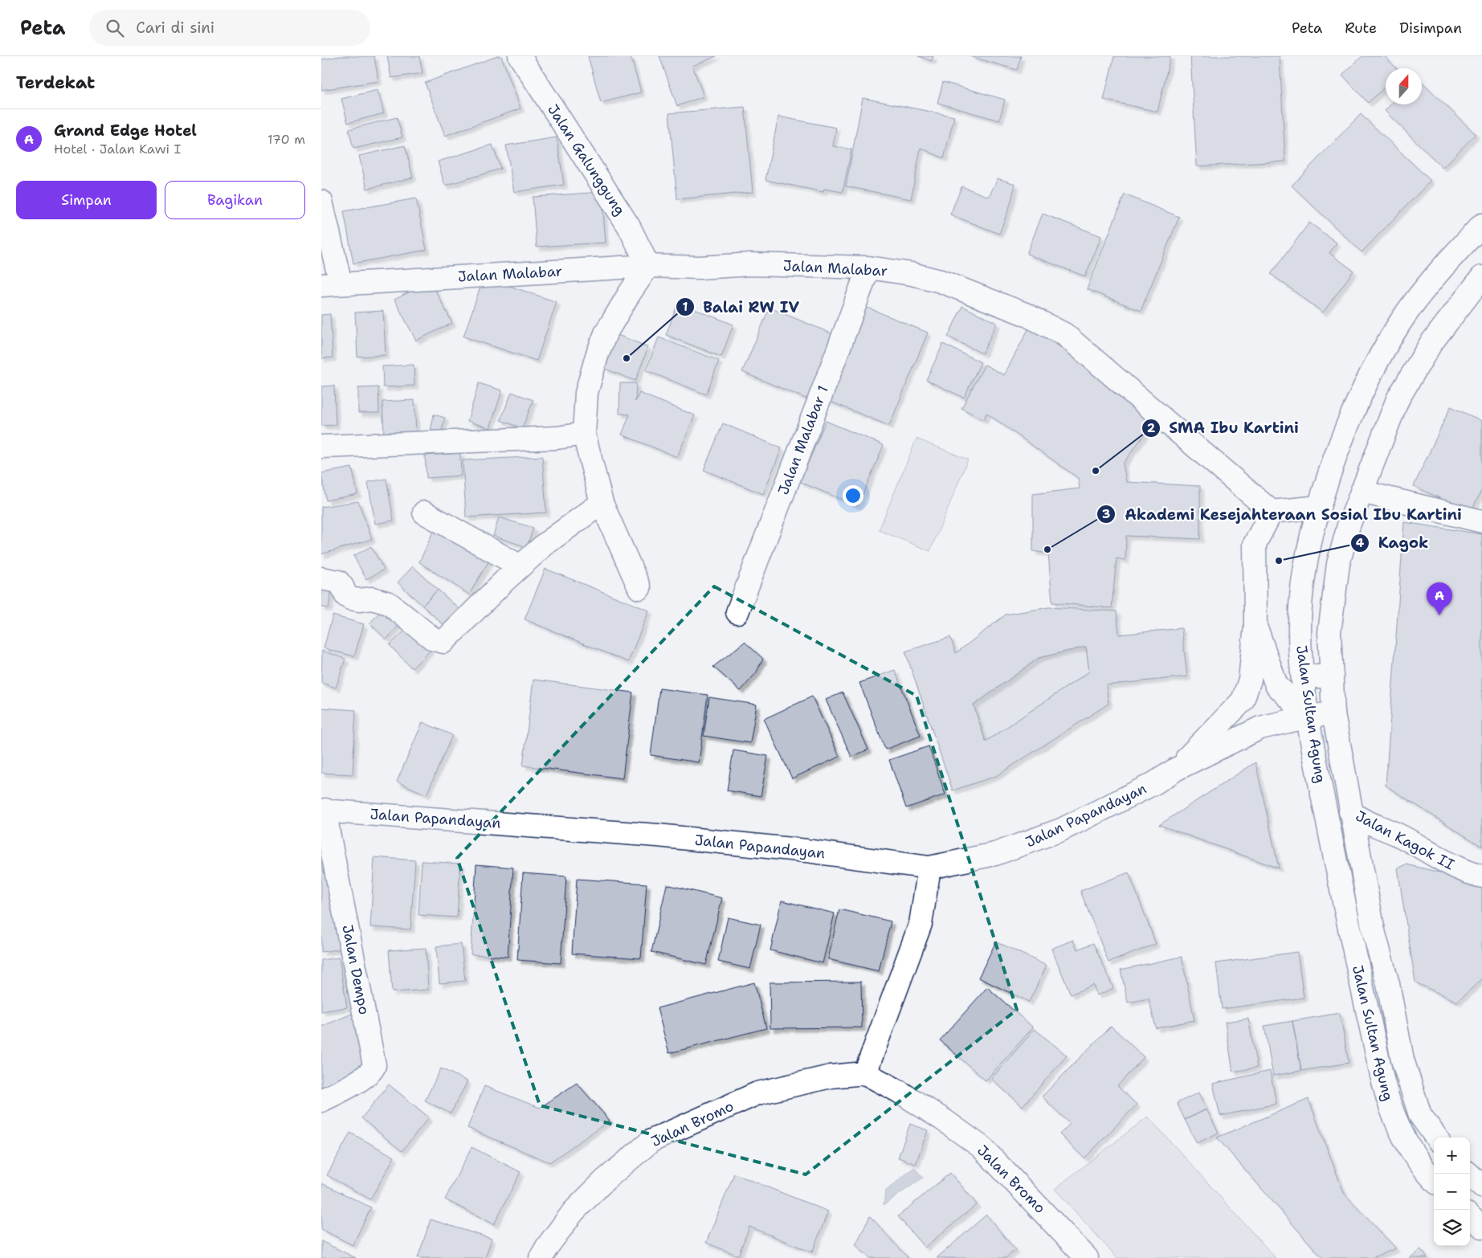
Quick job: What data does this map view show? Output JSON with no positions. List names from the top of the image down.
{
  "streets": {
    "main road": [
      "Jalan Galunggung",
      "Jalan Malabar",
      "Jalan Malabar 1",
      "Jalan Sultan Agung",
      "Jalan Papandayan",
      "Jalan Kagok II",
      "Jalan Dempo",
      "Jalan Bromo"
    ]
  },
  "crossings": [
    ["Jalan Galunggung", "Jalan Malabar"],
    ["Jalan Malabar", "Jalan Malabar 1"],
    ["Jalan Malabar", "Jalan Papandayan"],
    ["Jalan Sultan Agung", "Jalan Papandayan"],
    ["Jalan Sultan Agung", "Jalan Kagok II"],
    ["Jalan Papandayan", "Jalan Dempo"]
  ],
  "places": [
    "Balai RW IV",
    "SMA Ibu Kartini",
    "Akademi Kesejahteraan Sosial Ibu Kartini",
    "Kagok"
  ],
  "north": "top",
  "page": {
    "header": "Peta",
    "search": "Cari di sini",
    "nav": ["Peta", "Rute", "Disimpan"],
    "heading": "Terdekat",
    "list": [
      {
        "mark": "A",
        "name": "Grand Edge Hotel",
        "note": "Hotel · Jalan Kawi I",
        "value": "170 m"
      }
    ],
    "buttons": ["Simpan", "Bagikan"],
    "pins": "A",
    "map_buttons": ["+", "−"]
  }
}
